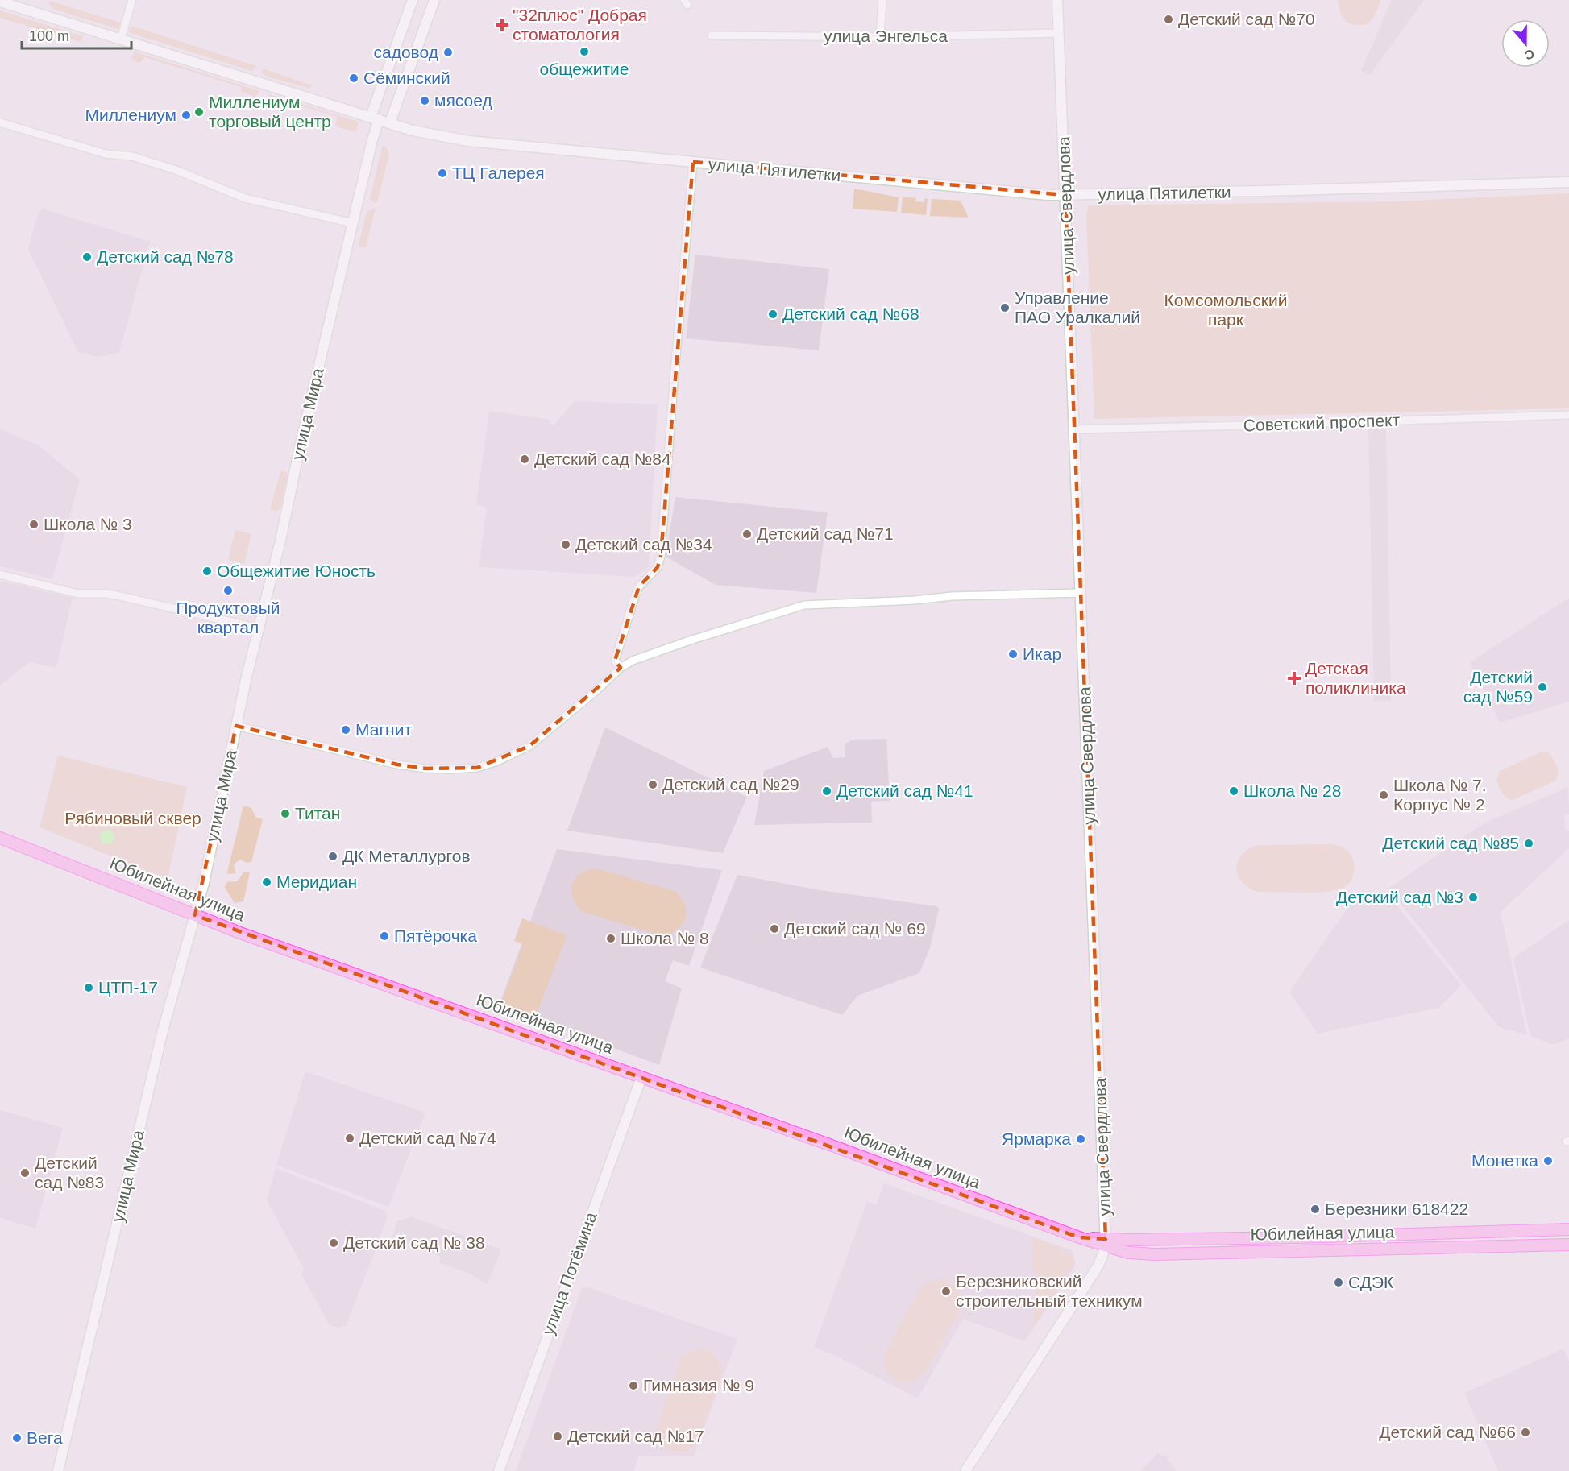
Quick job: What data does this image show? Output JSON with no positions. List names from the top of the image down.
{
  "streets": {
    "main road": [
      "улица Пятилетки",
      "улица Свердлова",
      "улица Мира",
      "Юбилейная улица",
      "улица Потёмина"
    ],
    "street": ["улица Энгельса", "Советский проспект"]
  },
  "crossings": [
    ["улица Энгельса", "улица Свердлова"],
    ["улица Пятилетки", "улица Свердлова"],
    ["улица Пятилетки", "улица Мира"],
    ["улица Свердлова", "Советский проспект"],
    ["улица Свердлова", "Юбилейная улица"],
    ["улица Мира", "Юбилейная улица"],
    ["Юбилейная улица", "улица Потёмина"]
  ],
  "parks": ["Комсомольский парк", "Рябиновый сквер"],
  "places": {
    "other": [
      "Детский сад №70",
      "общежитие",
      "садовод",
      "Сёминский",
      "мясоед",
      "Миллениум торговый центр",
      "Миллениум",
      "ТЦ Галерея",
      "Детский сад №78",
      "Управление ПАО Уралкалий",
      "Детский сад №68",
      "Детский сад №84",
      "Школа № 3",
      "Детский сад №71",
      "Детский сад №34",
      "Общежитие Юность",
      "Продуктовый квартал",
      "Икар",
      "Детский сад №59",
      "Магнит",
      "Детский сад №29",
      "Детский сад №41",
      "Школа № 28",
      "Школа № 7. Корпус № 2",
      "Титан",
      "Детский сад №85",
      "ДК Металлургов",
      "Меридиан",
      "Детский сад №3",
      "Детский сад № 69",
      "Пятёрочка",
      "Школа № 8",
      "ЦТП-17",
      "Детский сад №74",
      "Ярмарка",
      "Монетка",
      "Детский сад №83",
      "Березники 618422",
      "Детский сад № 38",
      "СДЭК",
      "Березниковский строительный техникум",
      "Гимназия № 9",
      "Детский сад №66",
      "Детский сад №17",
      "Вега"
    ],
    "health": ["\"32плюс\" Добрая стоматология", "Детская поликлиника"]
  },
  "scale_bar": "100 m",
  "north": "bottom"
}
